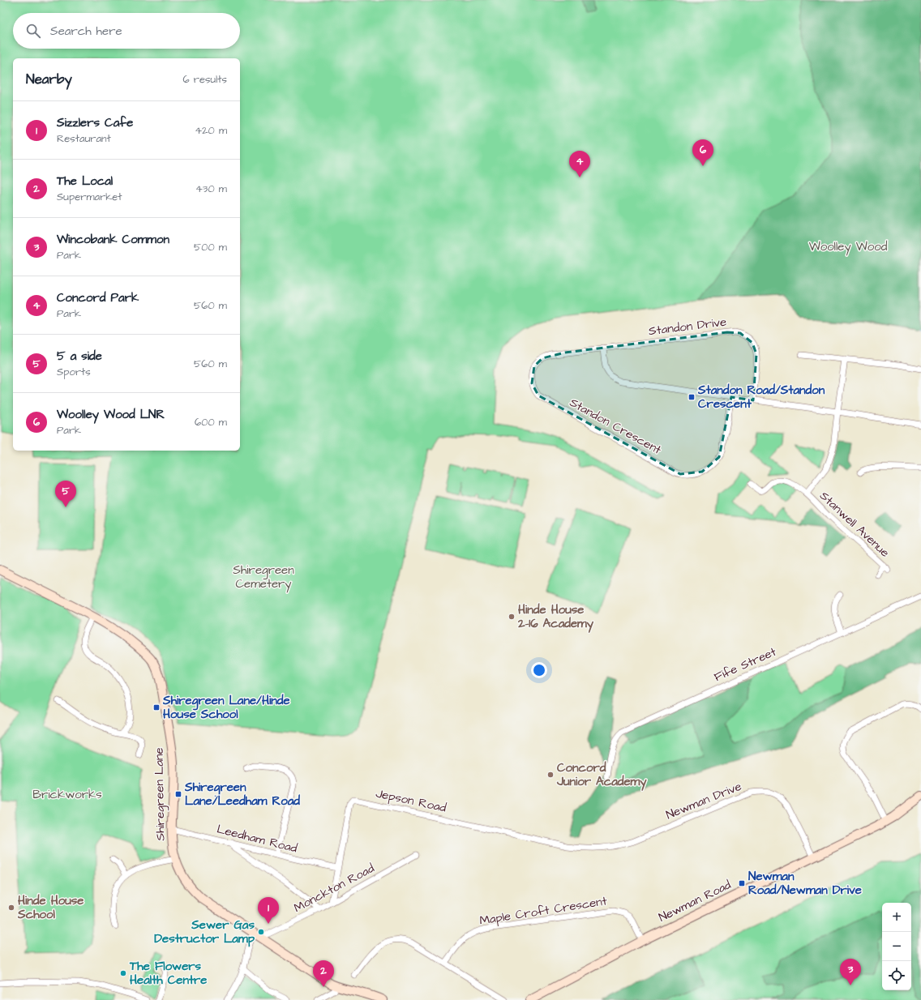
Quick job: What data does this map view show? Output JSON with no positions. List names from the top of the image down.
{
  "streets": {
    "street": [
      "Standon Drive",
      "Standon Crescent",
      "Stanwell Avenue",
      "Fife Street",
      "Shiregreen Lane",
      "Jepson Road",
      "Newman Drive",
      "Leedham Road",
      "Monckton Road",
      "Newman Road",
      "Maple Croft Crescent"
    ]
  },
  "crossings": [
    ["Standon Drive", "Standon Crescent"],
    ["Shiregreen Lane", "Leedham Road"],
    ["Shiregreen Lane", "Monckton Road"],
    ["Jepson Road", "Newman Drive"],
    ["Jepson Road", "Leedham Road"],
    ["Jepson Road", "Monckton Road"],
    ["Newman Drive", "Newman Road"],
    ["Newman Road", "Maple Croft Crescent"]
  ],
  "parks": ["Woolley Wood", "Shiregreen Cemetery", "Brickworks"],
  "places": {
    "transit": [
      "Standon Road/Standon Crescent",
      "Shiregreen Lane/Hinde House School",
      "Shiregreen Lane/Leedham Road",
      "Newman Road/Newman Drive"
    ],
    "other": [
      "Hinde House 2-16 Academy",
      "Concord Junior Academy",
      "Hinde House School",
      "Sewer Gas Destructor Lamp",
      "The Flowers Health Centre"
    ]
  },
  "page": {
    "search": "Search here",
    "heading": ["Nearby", "6 results"],
    "list": [
      {
        "mark": "1",
        "name": "Sizzlers Cafe",
        "note": "Restaurant",
        "value": "420 m"
      },
      {
        "mark": "2",
        "name": "The Local",
        "note": "Supermarket",
        "value": "430 m"
      },
      {
        "mark": "3",
        "name": "Wincobank Common",
        "note": "Park",
        "value": "500 m"
      },
      {
        "mark": "4",
        "name": "Concord Park",
        "note": "Park",
        "value": "560 m"
      },
      {
        "mark": "5",
        "name": "5 a side",
        "note": "Sports",
        "value": "560 m"
      },
      {
        "mark": "6",
        "name": "Woolley Wood LNR",
        "note": "Park",
        "value": "600 m"
      }
    ],
    "pins": [
      "6",
      "4",
      "5",
      "1",
      "3",
      "2"
    ],
    "map_buttons": ["+", "−"]
  }
}
